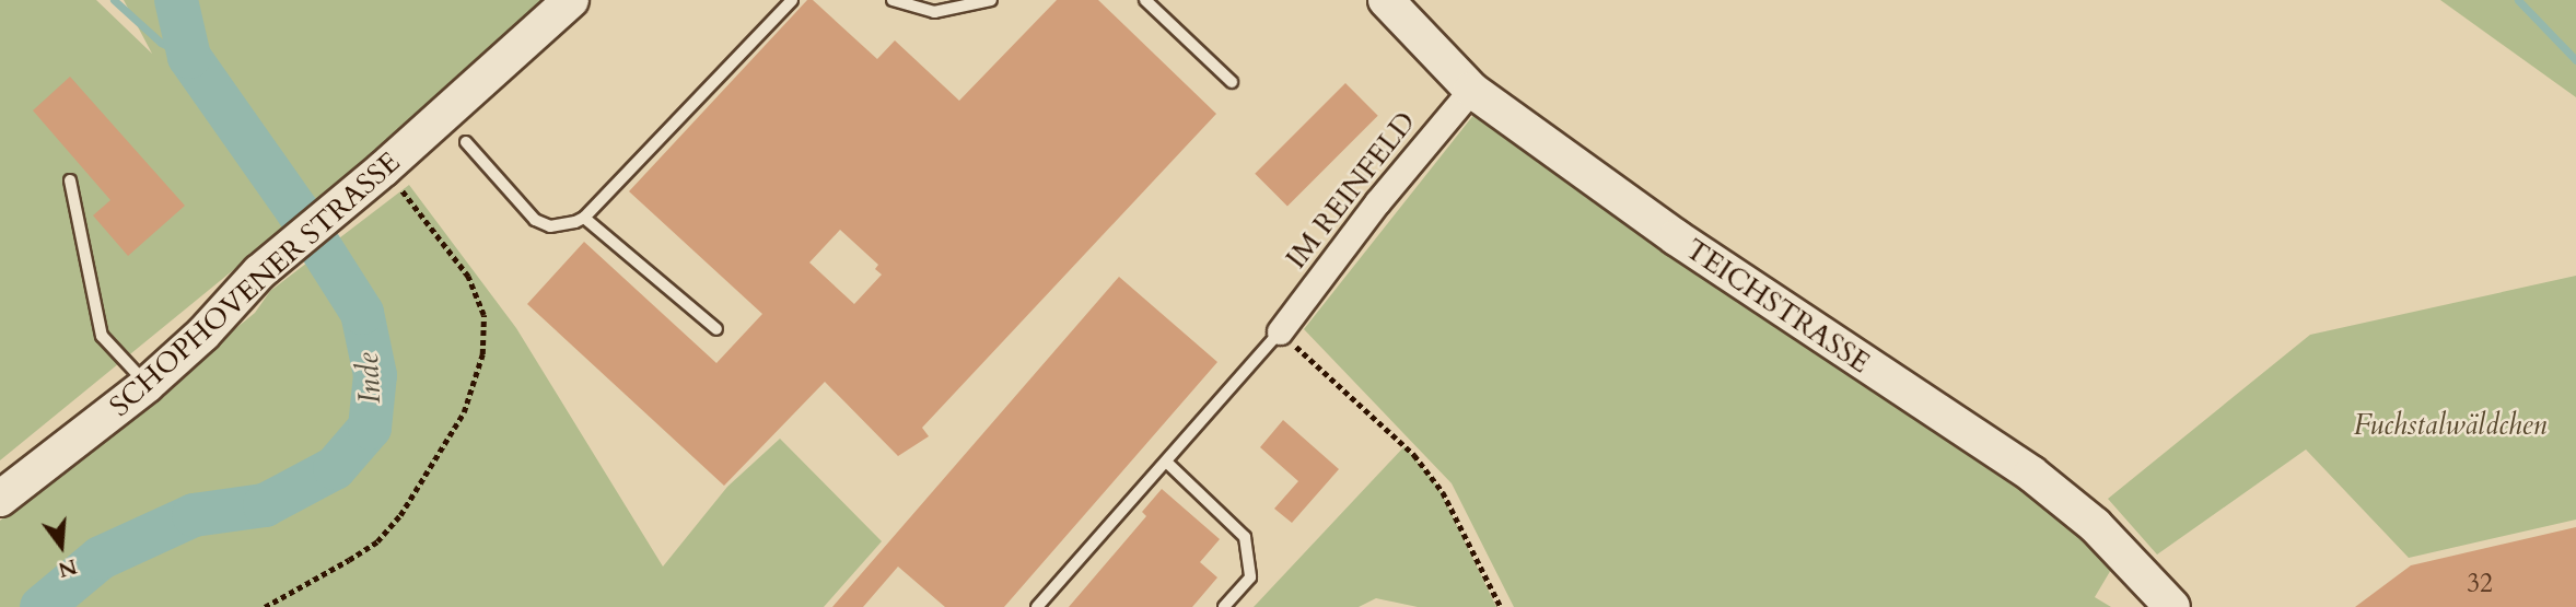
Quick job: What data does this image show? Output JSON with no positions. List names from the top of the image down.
{
  "streets": {
    "main road": ["SCHOPHOVENER STRASSE", "TEICHSTRASSE"],
    "street": ["IM REINFELD"]
  },
  "crossings": [
    ["IM REINFELD", "TEICHSTRASSE"]
  ],
  "water": ["Inde"],
  "parks": ["Fuchstalwäldchen"],
  "house_numbers": ["32"],
  "north": "bottom"
}
